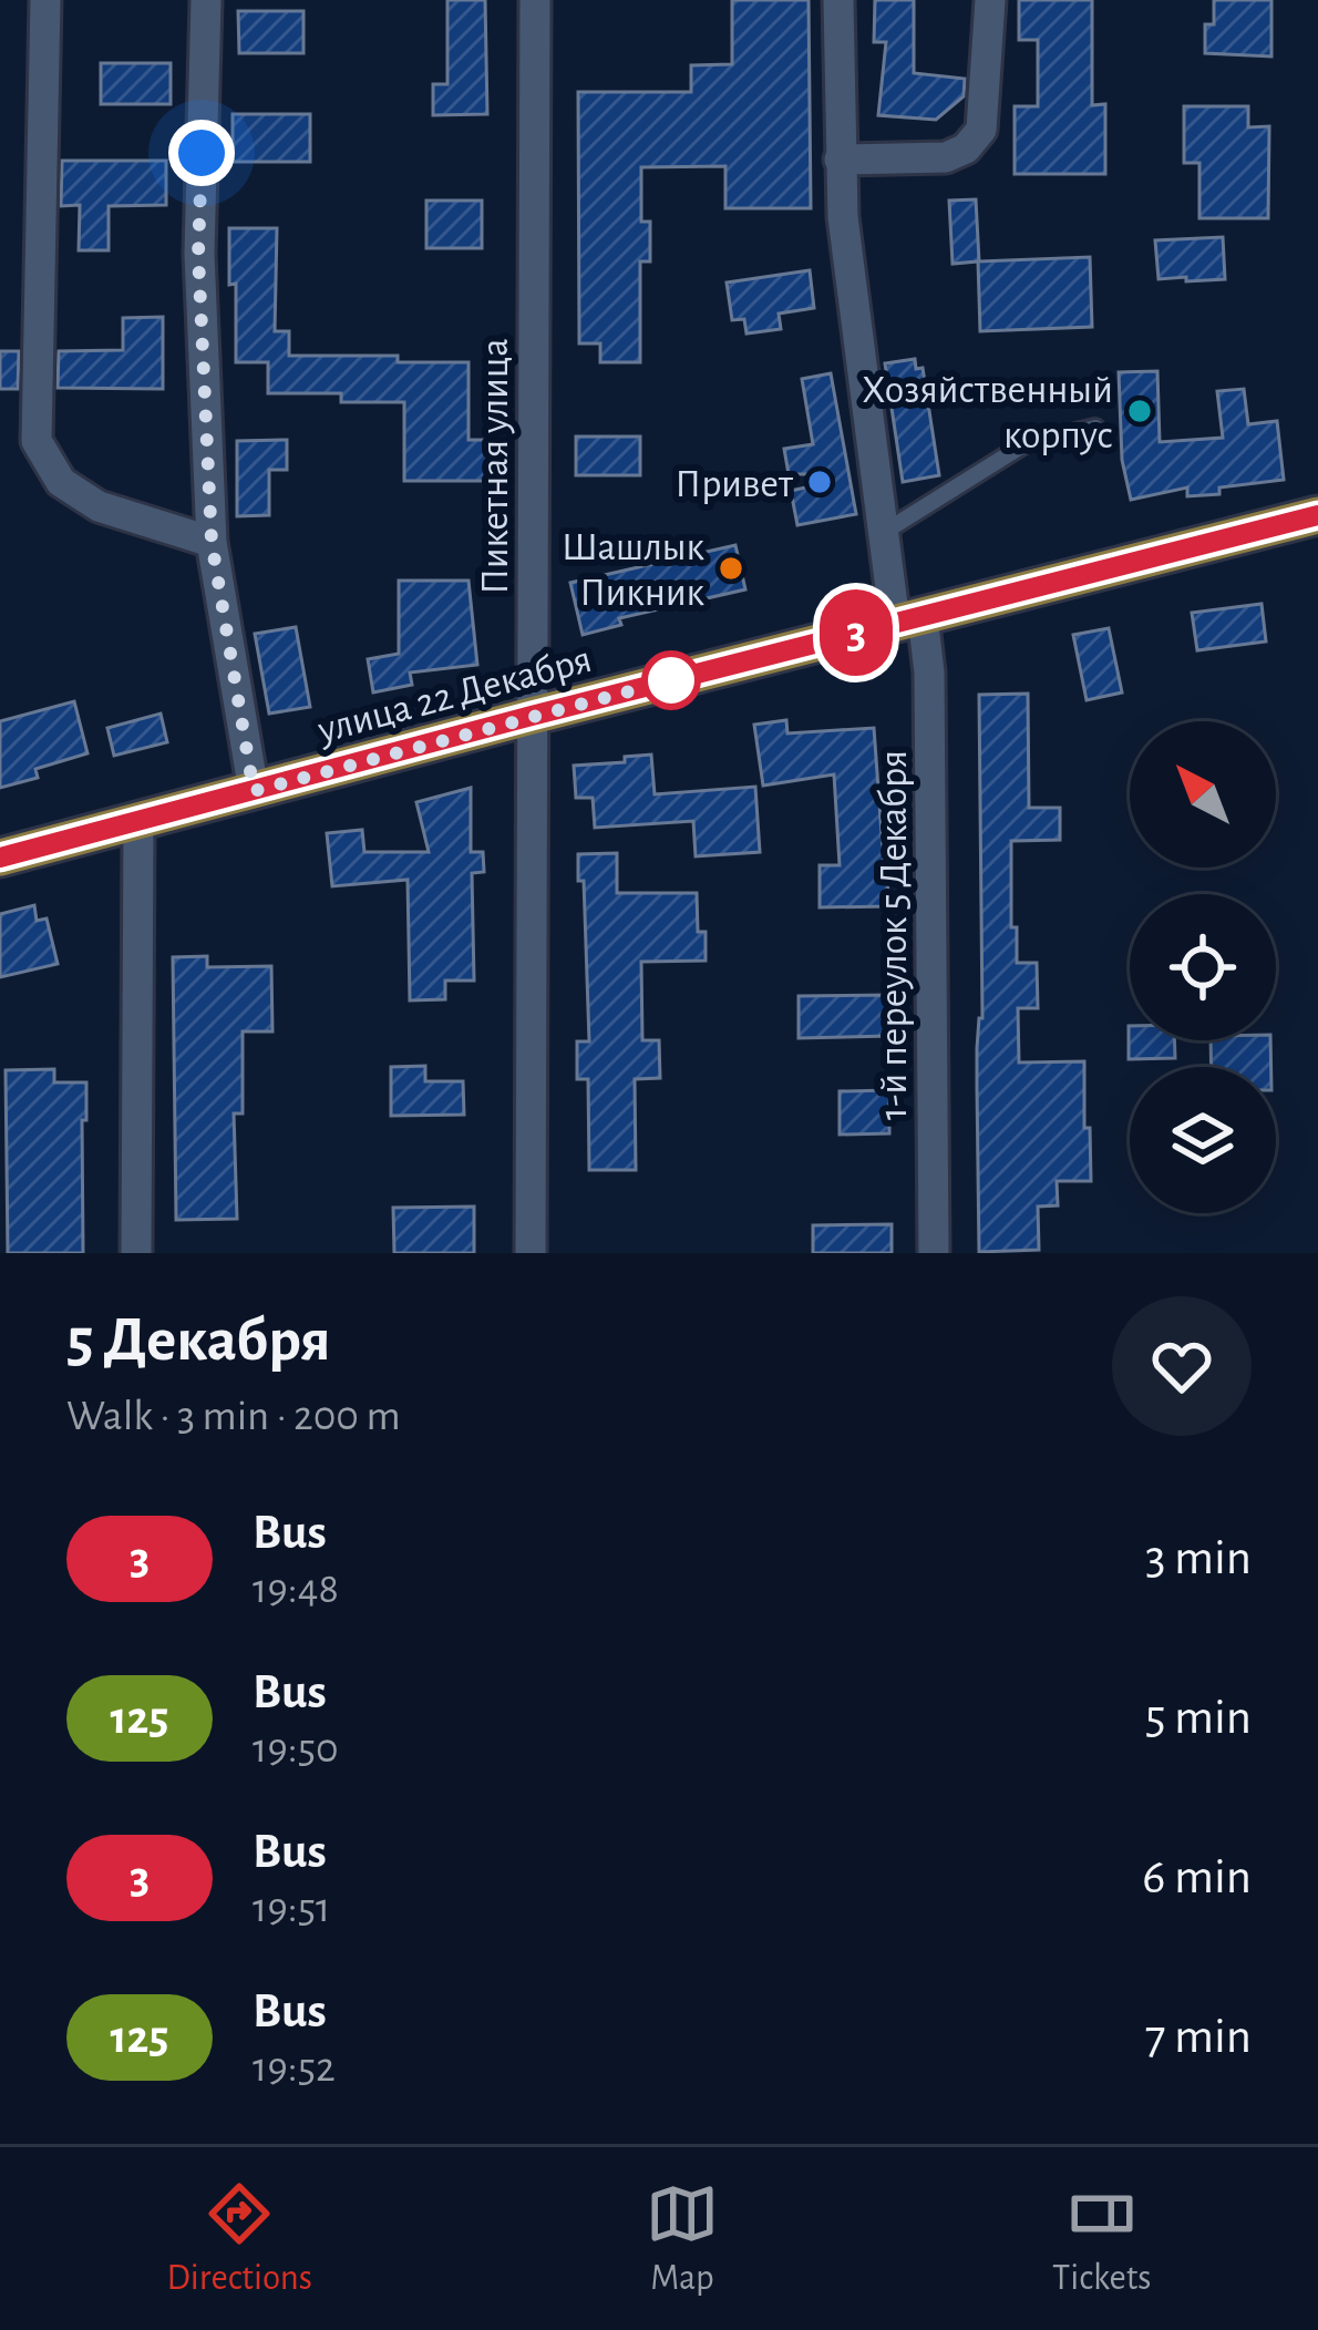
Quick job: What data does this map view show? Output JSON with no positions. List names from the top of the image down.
{
  "streets": {
    "main road": ["улица 22 Декабря"],
    "street": ["Пикетная улица", "1-й переулок 5 Декабря"]
  },
  "crossings": [
    ["Пикетная улица", "улица 22 Декабря"],
    ["улица 22 Декабря", "1-й переулок 5 Декабря"]
  ],
  "places": ["Хозяйственный корпус", "Привет", "Шашлык Пикник"],
  "lines": ["bus line 3"],
  "north": "top left",
  "page": {
    "on_map": "3",
    "heading": ["5 Декабря", "Walk · 3 min · 200 m"],
    "list": [
      {
        "mark": "3",
        "name": "Bus",
        "note": "19:48",
        "value": "3 min"
      },
      {
        "mark": "125",
        "name": "Bus",
        "note": "19:50",
        "value": "5 min"
      },
      {
        "mark": "3",
        "name": "Bus",
        "note": "19:51",
        "value": "6 min"
      },
      {
        "mark": "125",
        "name": "Bus",
        "note": "19:52",
        "value": "7 min"
      }
    ],
    "tabs": ["Directions", "Map", "Tickets"]
  }
}
